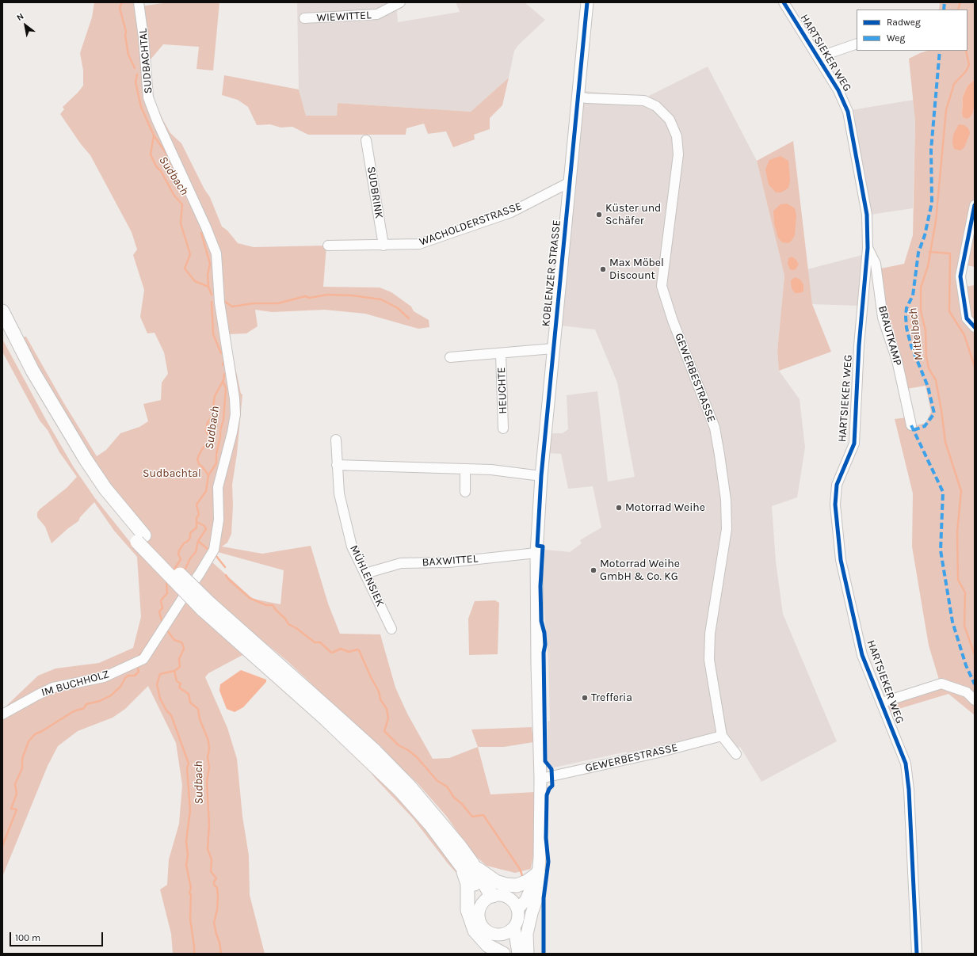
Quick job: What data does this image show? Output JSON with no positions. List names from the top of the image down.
{
  "streets": {
    "main road": ["KOBLENZER STRASSE"],
    "street": [
      "WIEWITTEL",
      "HARTSIEKER WEG",
      "SUDBACHTAL",
      "SUDBRINK",
      "WACHOLDERSTRASSE",
      "BRAUTKAMP",
      "GEWERBESTRASSE",
      "HEUCHTE",
      "BAXWITTEL",
      "MÜHLENSIEK",
      "IM BUCHHOLZ"
    ]
  },
  "crossings": [
    ["HARTSIEKER WEG", "BRAUTKAMP"],
    ["SUDBACHTAL", "IM BUCHHOLZ"],
    ["SUDBRINK", "WACHOLDERSTRASSE"],
    ["WACHOLDERSTRASSE", "KOBLENZER STRASSE"],
    ["KOBLENZER STRASSE", "GEWERBESTRASSE"],
    ["KOBLENZER STRASSE", "HEUCHTE"],
    ["KOBLENZER STRASSE", "BAXWITTEL"],
    ["BAXWITTEL", "MÜHLENSIEK"]
  ],
  "water": ["Sudbach", "Mittelbach"],
  "parks": ["Sudbachtal"],
  "places": [
    "Küster und Schäfer",
    "Max Möbel Discount",
    "Motorrad Weihe",
    "Motorrad Weihe GmbH & Co. KG",
    "Trefferia"
  ],
  "legend": ["Radweg", "Weg"],
  "scale_bar": "100 m",
  "north": "top left"
}
